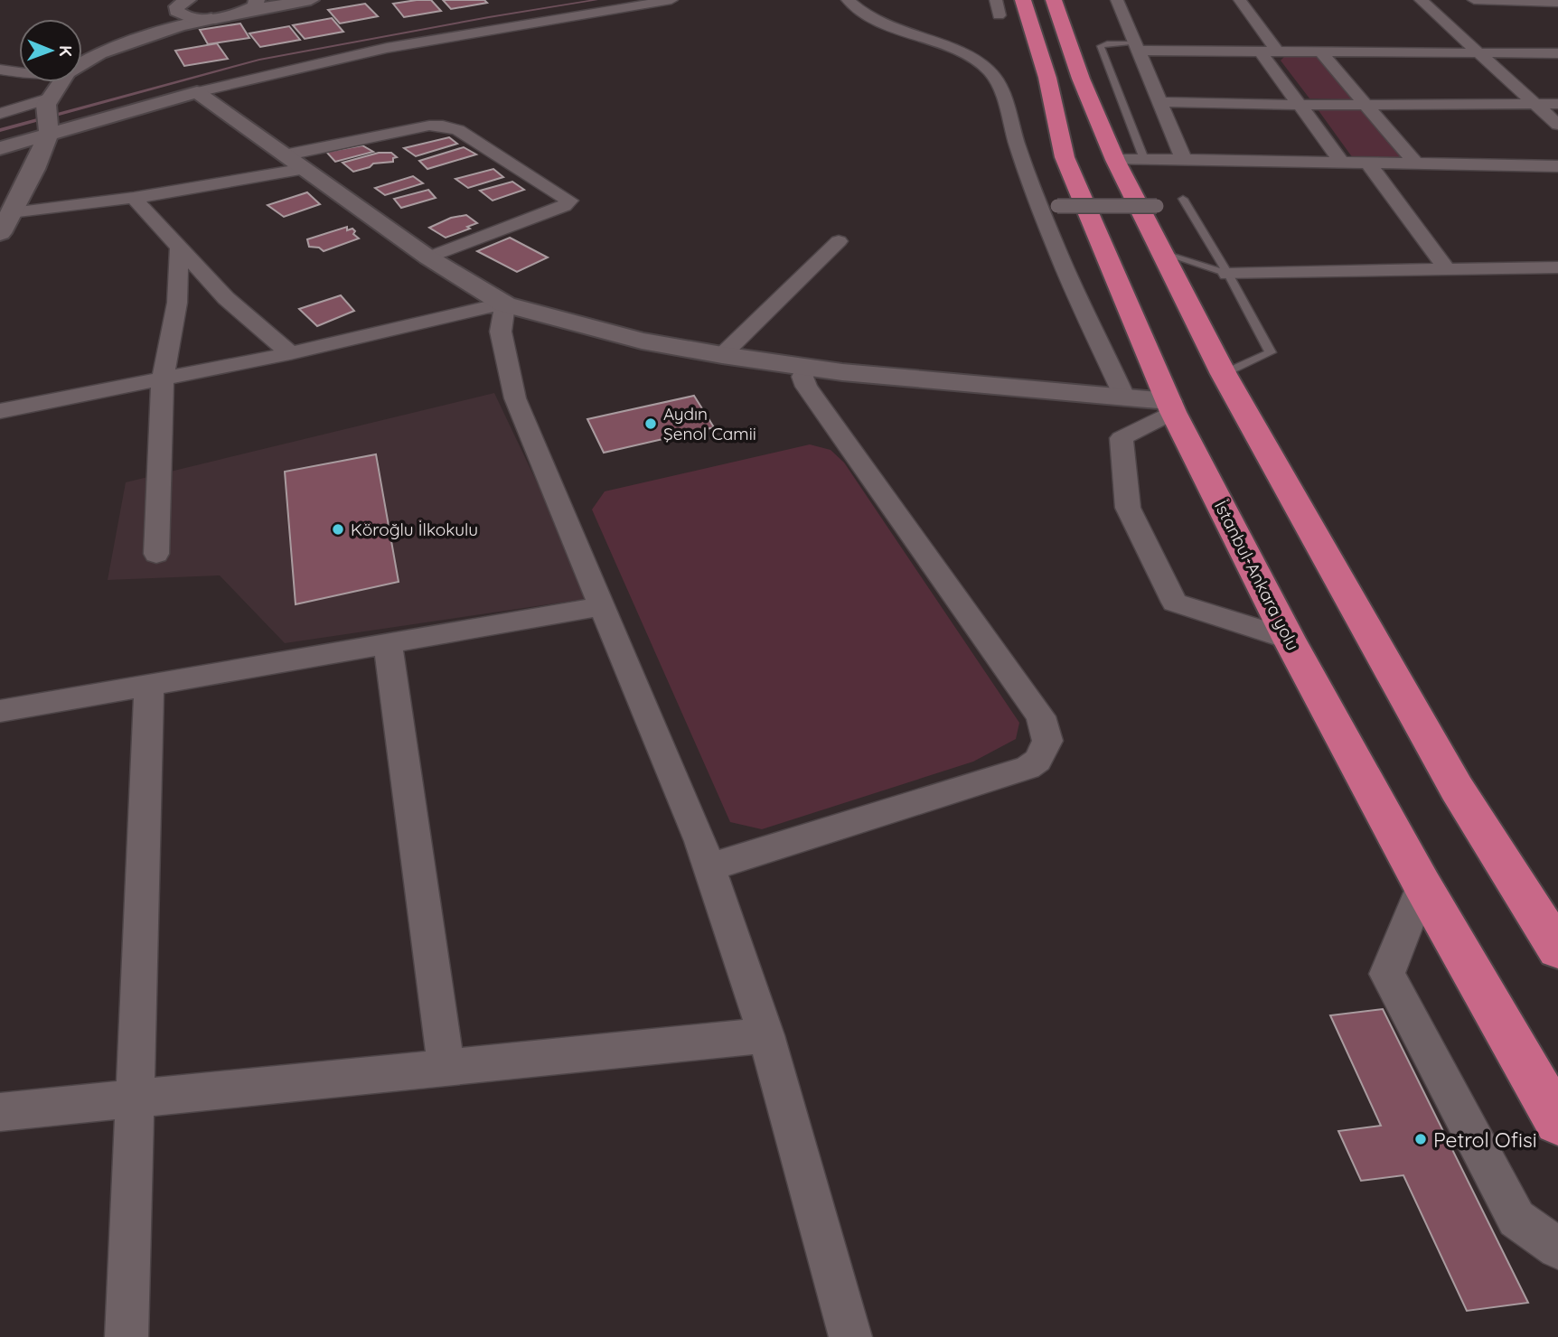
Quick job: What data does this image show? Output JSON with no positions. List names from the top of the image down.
{
  "streets": {
    "highway": ["İstanbul-Ankara yolu"]
  },
  "places": ["Aydın Şenol Camii", "Köroğlu İlkokulu", "Petrol Ofisi"],
  "north": "right"
}
